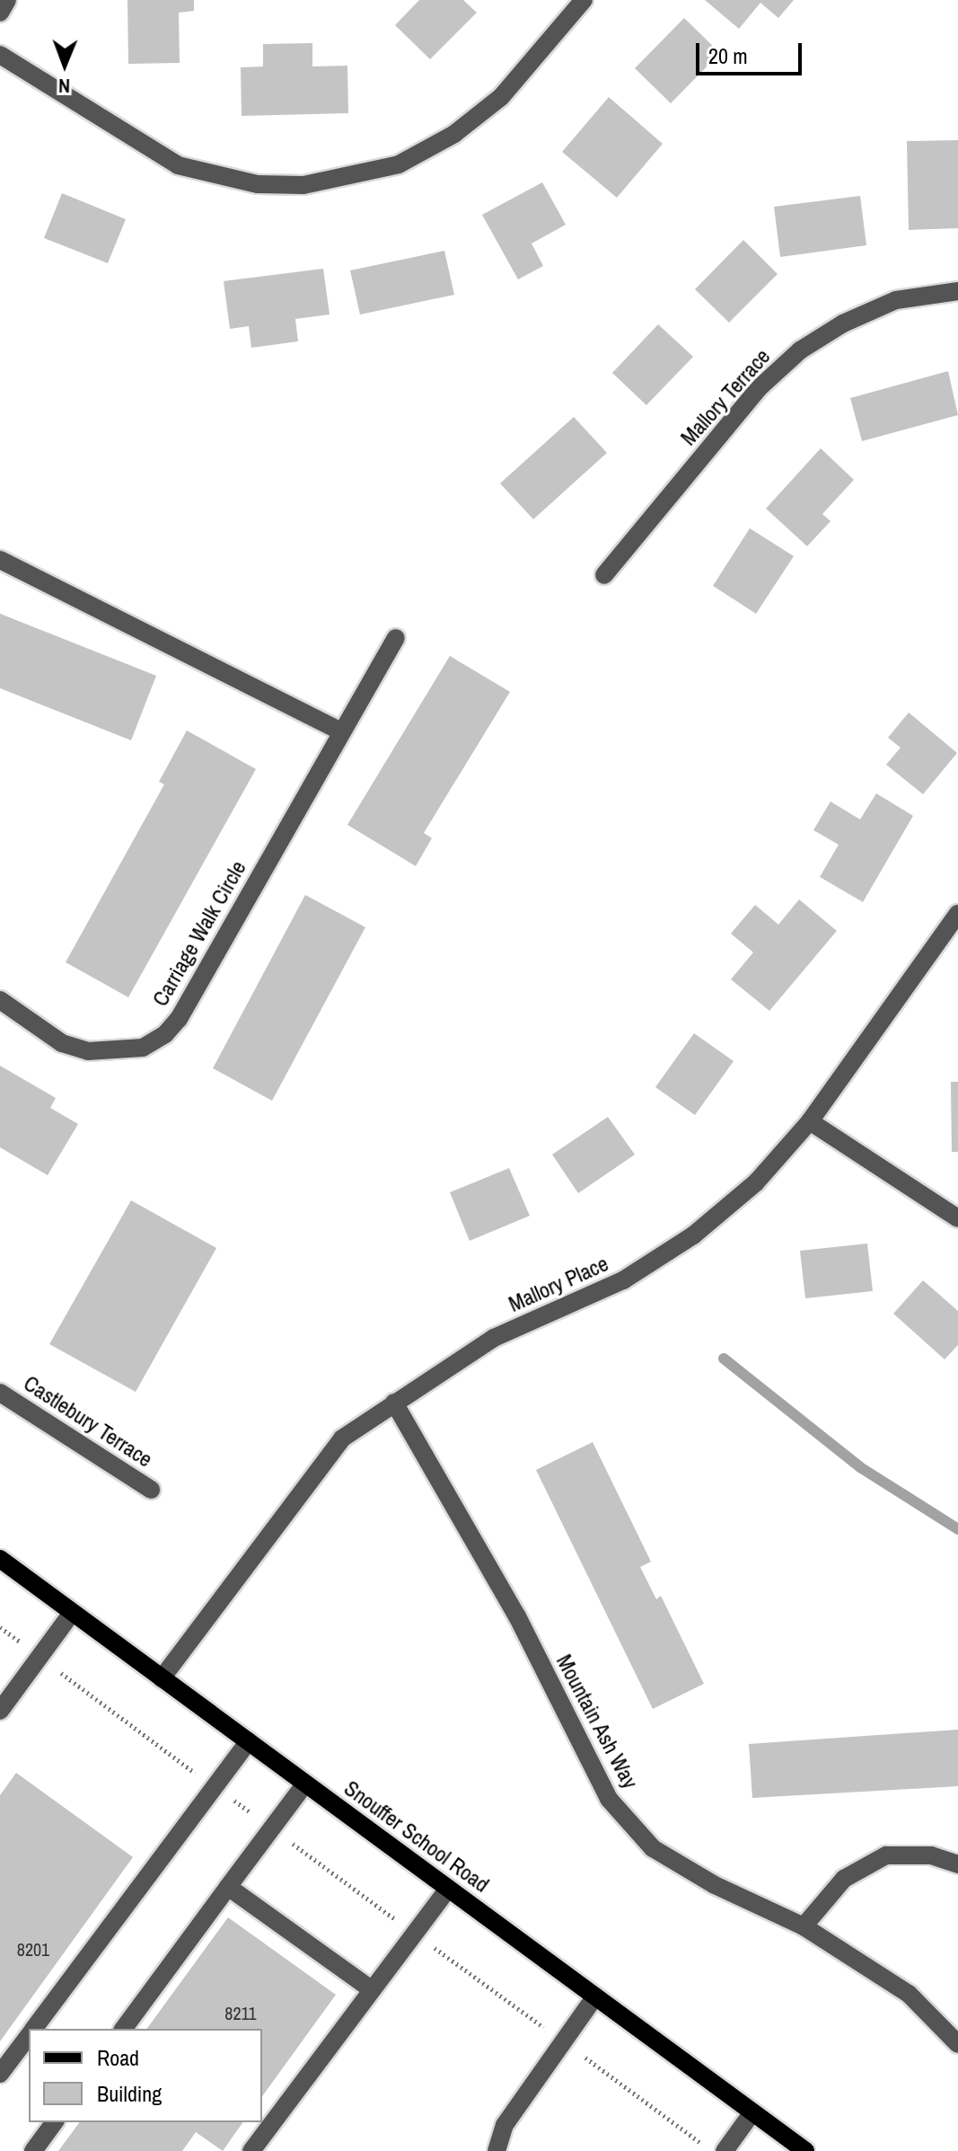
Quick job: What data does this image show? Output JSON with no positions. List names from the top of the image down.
{
  "streets": {
    "main road": ["Snouffer School Road"],
    "street": [
      "Mallory Terrace",
      "Carriage Walk Circle",
      "Mallory Place",
      "Castlebury Terrace",
      "Mountain Ash Way"
    ]
  },
  "crossings": [
    ["Mallory Place", "Mountain Ash Way"],
    ["Mallory Place", "Snouffer School Road"]
  ],
  "house_numbers": ["8201", "8211"],
  "legend": ["Road", "Building"],
  "scale_bar": "20 m",
  "north": "bottom"
}
